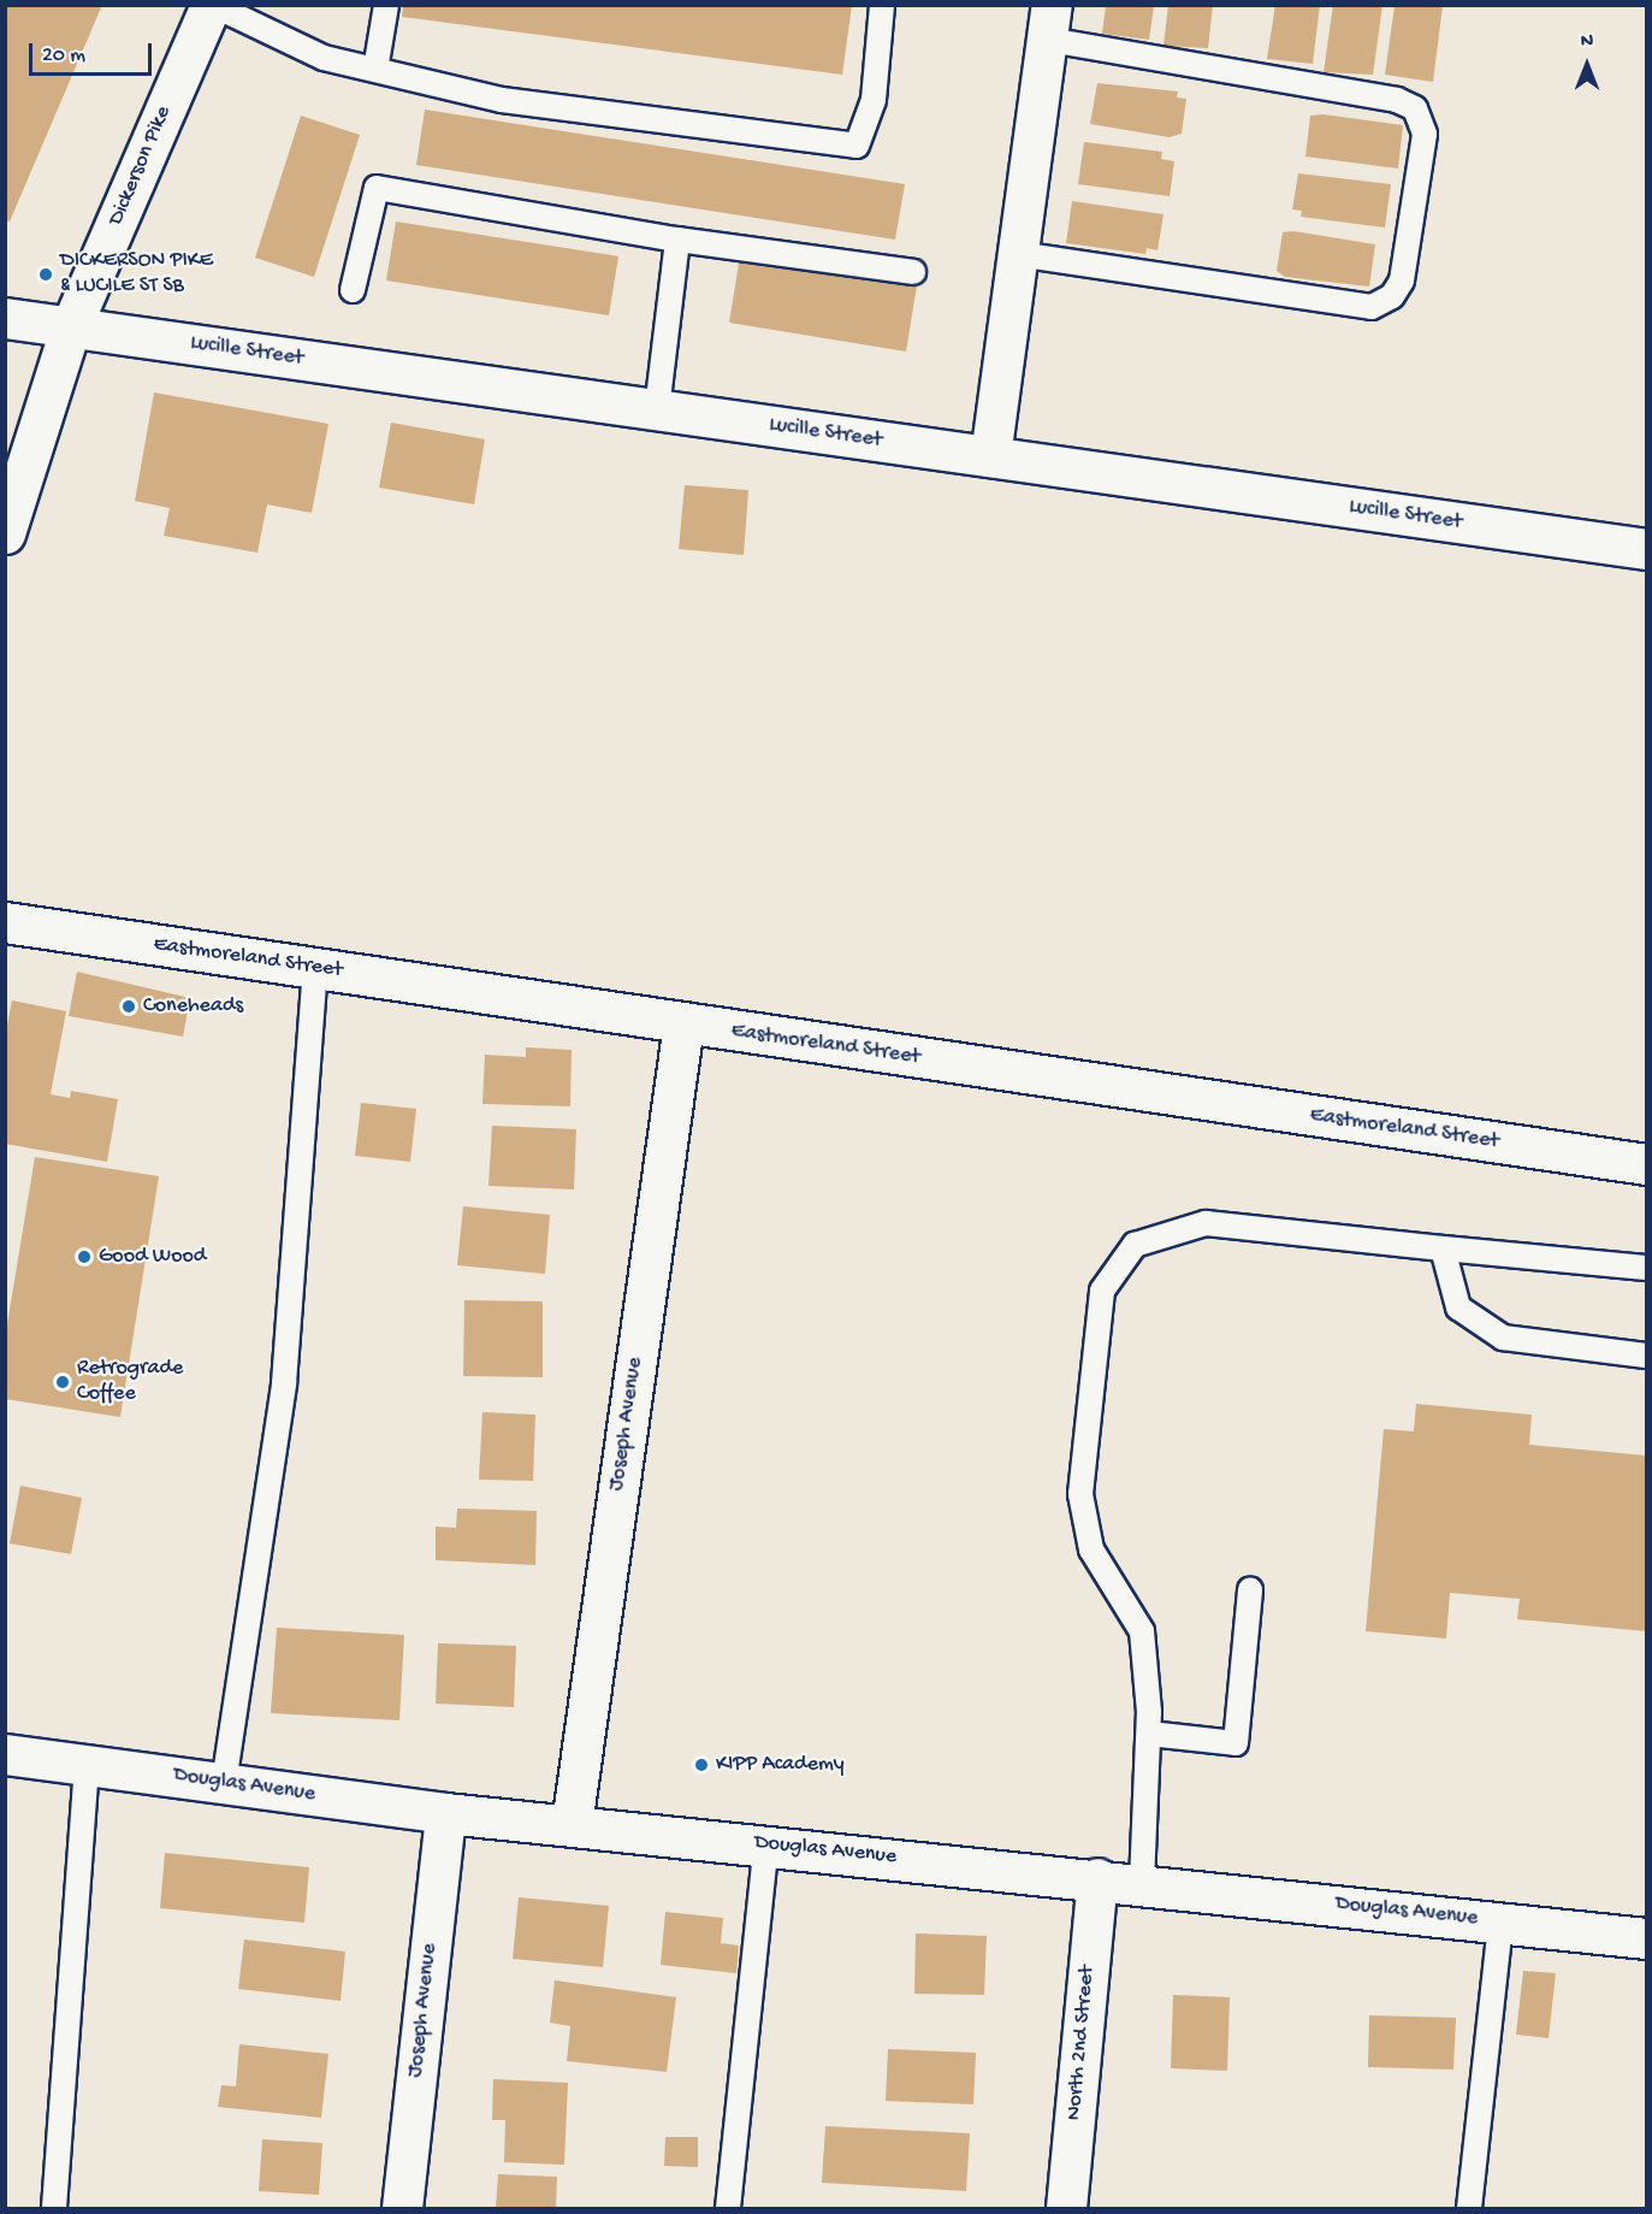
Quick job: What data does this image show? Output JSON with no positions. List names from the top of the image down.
{
  "streets": {
    "street": [
      "Dickerson Pike",
      "Lucille Street",
      "Eastmoreland Street",
      "Joseph Avenue",
      "Douglas Avenue",
      "North 2nd Street"
    ]
  },
  "crossings": [
    ["Dickerson Pike", "Lucille Street"],
    ["Eastmoreland Street", "Joseph Avenue"],
    ["Joseph Avenue", "Douglas Avenue"],
    ["Douglas Avenue", "North 2nd Street"]
  ],
  "places": [
    "DICKERSON PIKE & LUCILE ST SB",
    "Coneheads",
    "Good Wood",
    "Retrograde Coffee",
    "KIPP Academy"
  ],
  "scale_bar": "20 m",
  "north": "top"
}
